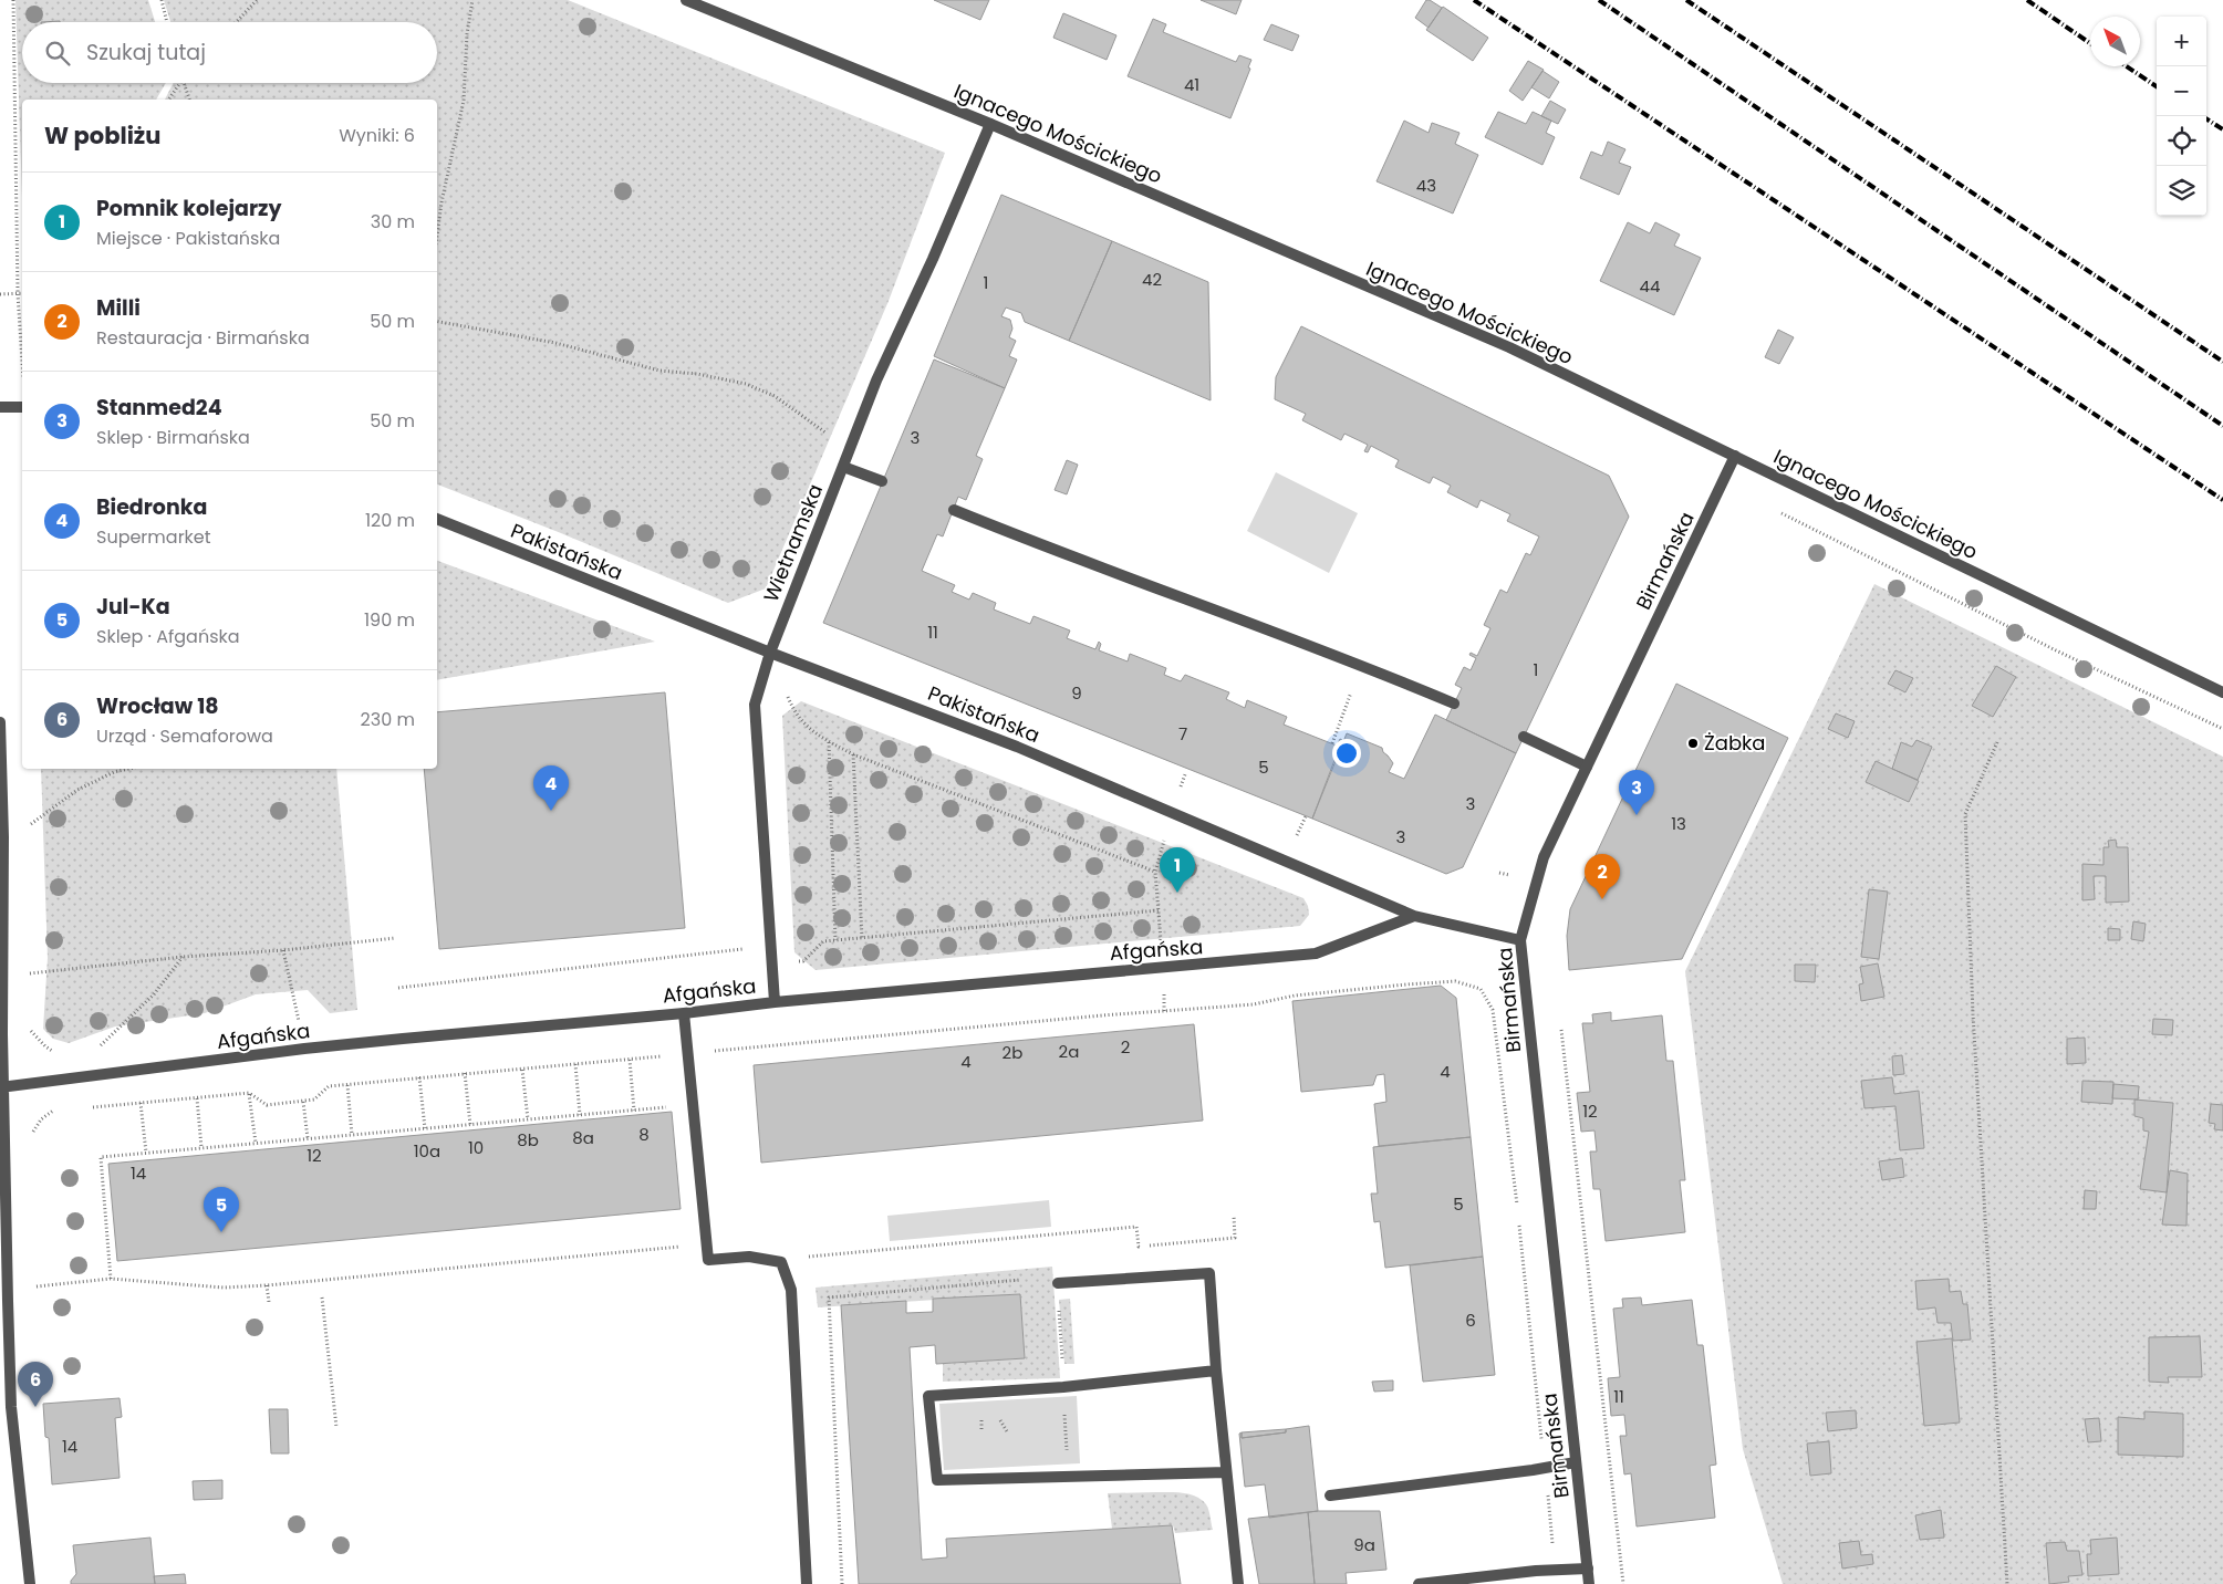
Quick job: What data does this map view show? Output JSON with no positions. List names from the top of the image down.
{
  "streets": {
    "street": [
      "Ignacego Mościckiego",
      "Wietnamska",
      "Pakistańska",
      "Birmańska",
      "Afgańska"
    ]
  },
  "crossings": [
    ["Ignacego Mościckiego", "Wietnamska"],
    ["Ignacego Mościckiego", "Birmańska"],
    ["Wietnamska", "Pakistańska"],
    ["Wietnamska", "Afgańska"],
    ["Pakistańska", "Birmańska"],
    ["Pakistańska", "Afgańska"]
  ],
  "places": ["Żabka"],
  "house_numbers": [
    "41",
    "43",
    "42",
    "1",
    "44",
    "3",
    "11",
    "1",
    "9",
    "7",
    "5",
    "3",
    "13",
    "3",
    "2",
    "2a",
    "2b",
    "4",
    "4",
    "12",
    "8",
    "8a",
    "8b",
    "10",
    "10a",
    "12",
    "14",
    "5",
    "6",
    "11",
    "14",
    "9a"
  ],
  "north": "top left",
  "page": {
    "map_buttons": ["+", "−"],
    "search": "Szukaj tutaj",
    "heading": ["W pobliżu", "Wyniki: 6"],
    "list": [
      {
        "mark": "1",
        "name": "Pomnik kolejarzy",
        "note": "Miejsce · Pakistańska",
        "value": "30 m"
      },
      {
        "mark": "2",
        "name": "Milli",
        "note": "Restauracja · Birmańska",
        "value": "50 m"
      },
      {
        "mark": "3",
        "name": "Stanmed24",
        "note": "Sklep · Birmańska",
        "value": "50 m"
      },
      {
        "mark": "4",
        "name": "Biedronka",
        "note": "Supermarket",
        "value": "120 m"
      },
      {
        "mark": "5",
        "name": "Jul-Ka",
        "note": "Sklep · Afgańska",
        "value": "190 m"
      },
      {
        "mark": "6",
        "name": "Wrocław 18",
        "note": "Urząd · Semaforowa",
        "value": "230 m"
      }
    ],
    "pins": [
      "4",
      "3",
      "1",
      "2",
      "5",
      "6"
    ]
  }
}
